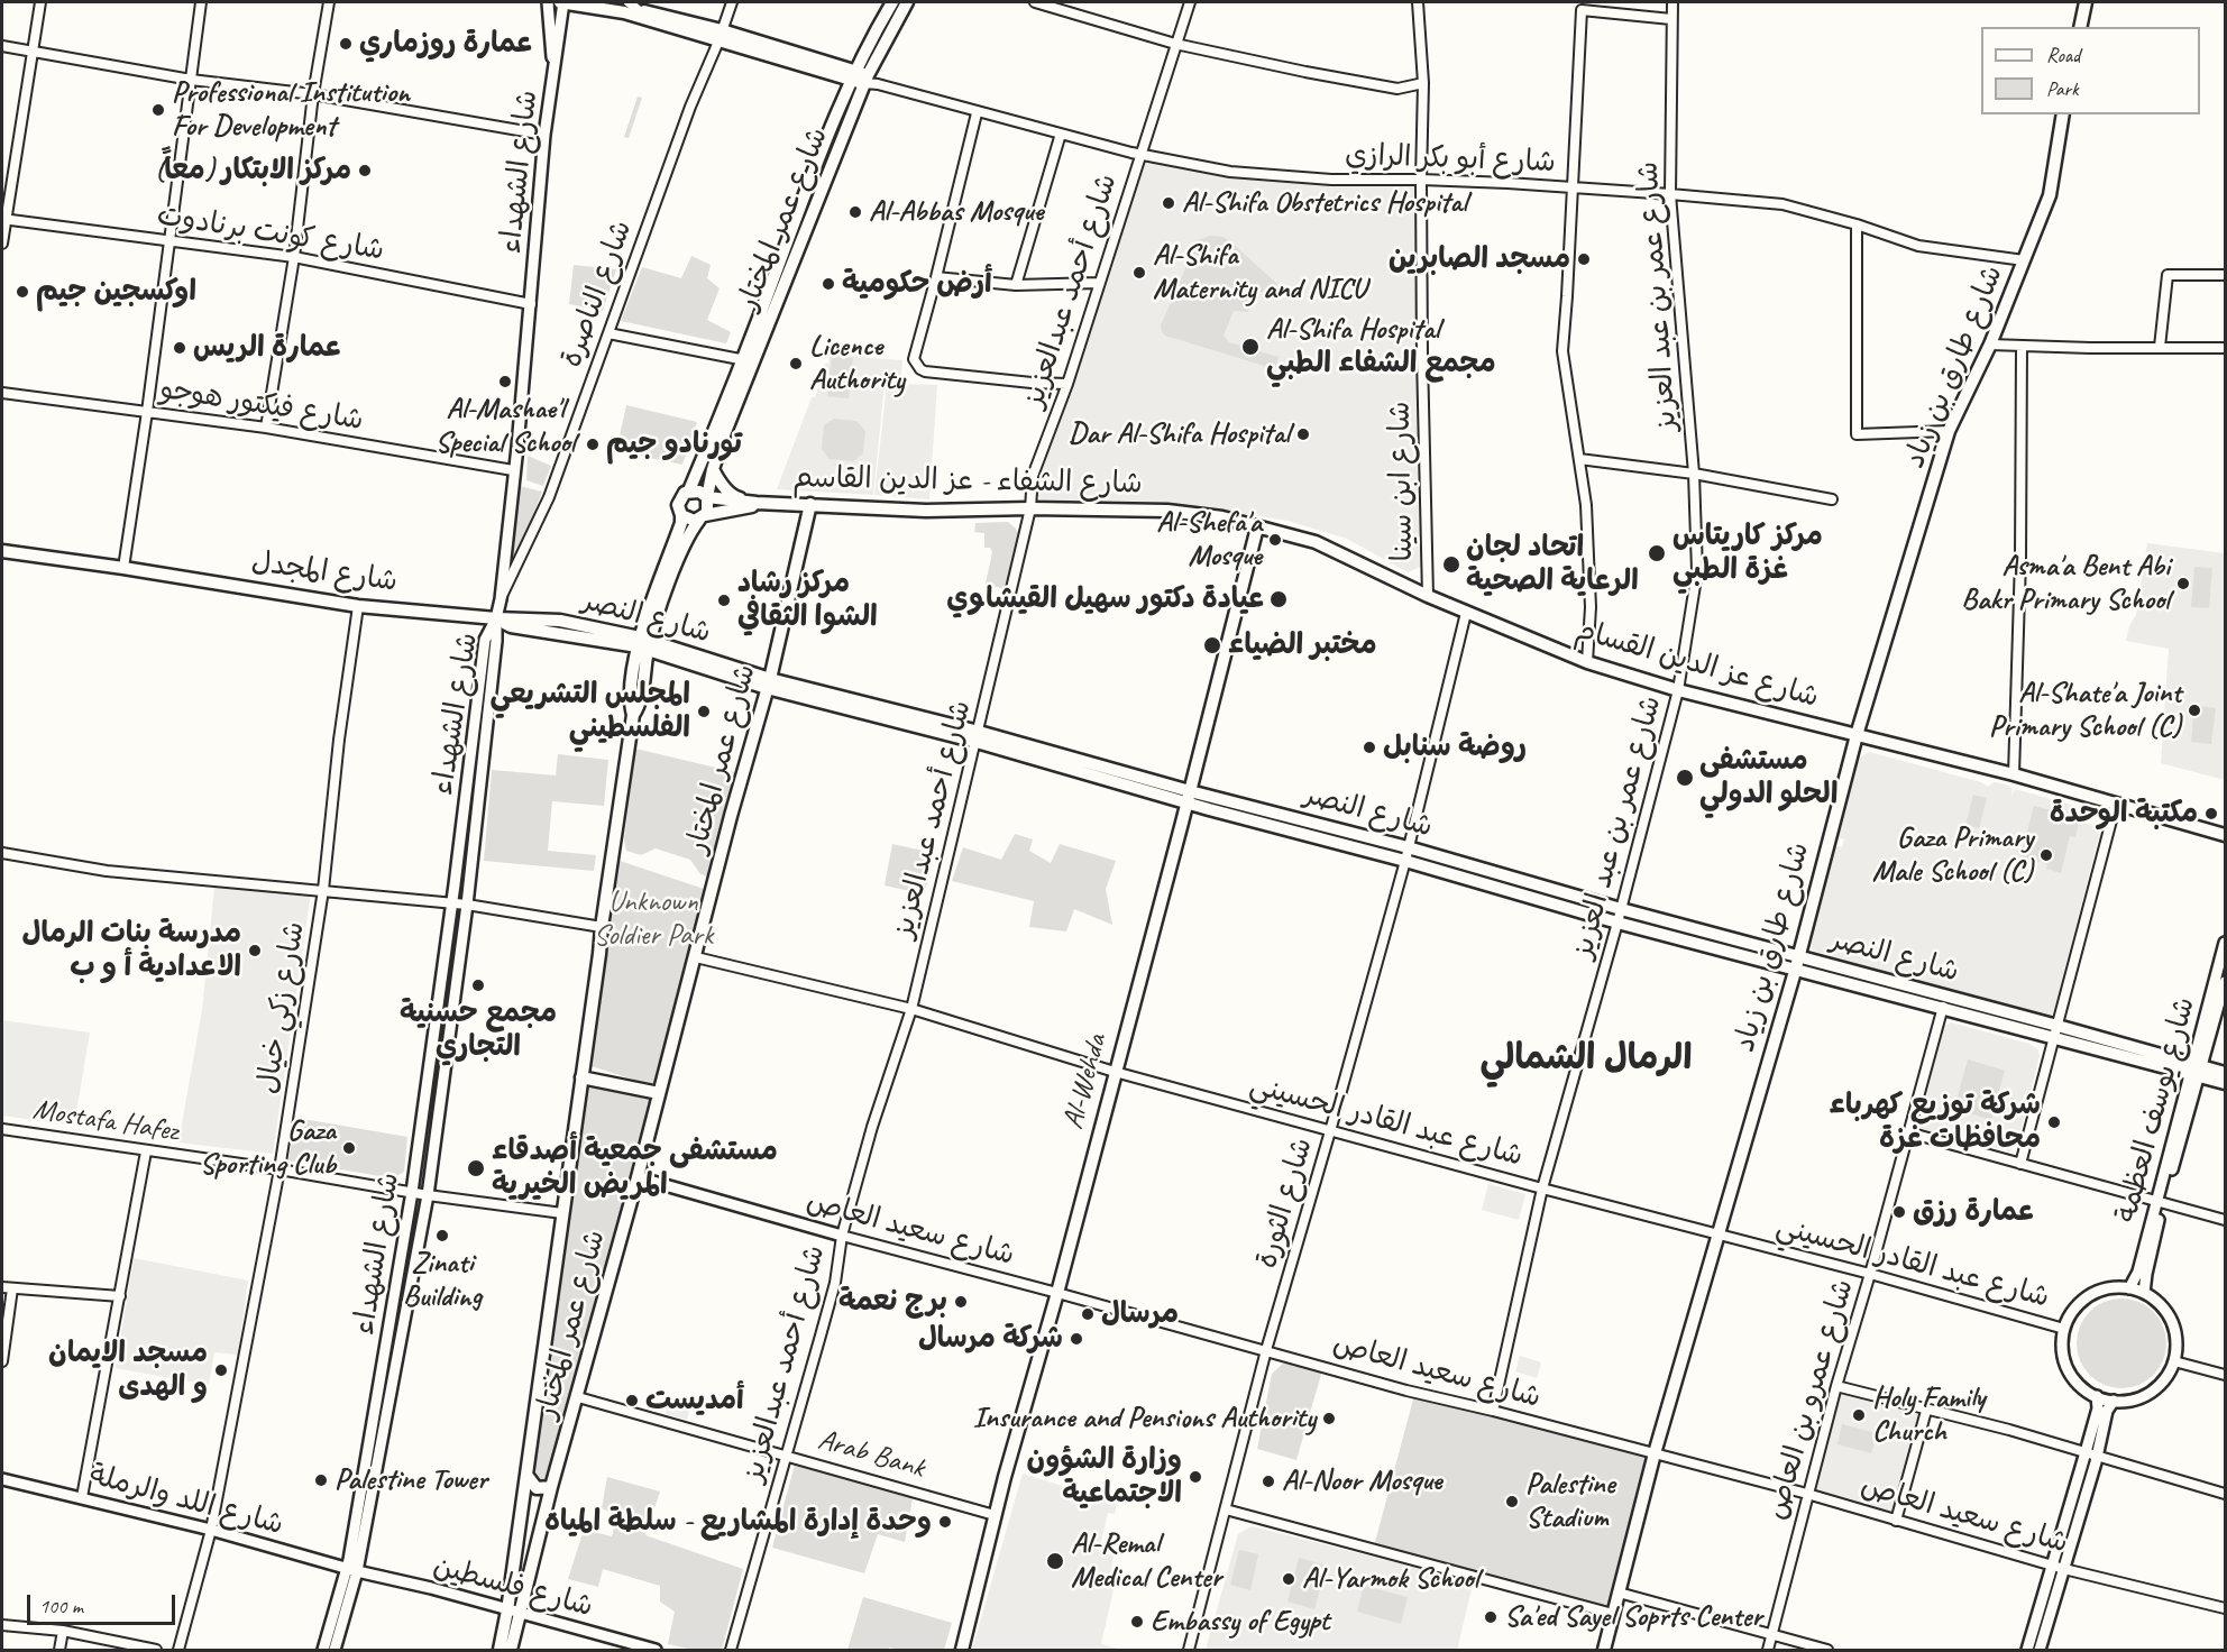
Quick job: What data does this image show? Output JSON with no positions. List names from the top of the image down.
{
  "streets": {
    "main road": [
      "شارع عمر المختار",
      "شارع طارق بن زياد",
      "شارع الشفاء - عز الدين القاسم",
      "شارع المجدل",
      "شارع النصر",
      "شارع عز الدين القسام",
      "Al-Wehda"
    ],
    "street": [
      "شارع أبو بكر الرازي",
      "شارع الشهداء",
      "شارع كونت برنادوت",
      "شارع أحمد عبدالعزيز",
      "شارع الناصرة",
      "شارع عمر بن عبد العزيز",
      "شارع فيكتور هوجو",
      "شارع ابن سينا",
      "شارع زكي خيال",
      "شارع يوسف العظمة",
      "Mostafa Hafez",
      "شارع عبد القادر الحسيني",
      "شارع الثورة",
      "شارع سعيد العاص",
      "شارع عمرو بن العاص",
      "Arab Bank",
      "شارع اللد والرملة",
      "شارع فلسطين"
    ]
  },
  "crossings": [
    ["شارع أبو بكر الرازي", "شارع عمر المختار"],
    ["شارع أبو بكر الرازي", "شارع أحمد عبدالعزيز"],
    ["شارع أبو بكر الرازي", "شارع عمر بن عبد العزيز"],
    ["شارع أبو بكر الرازي", "شارع طارق بن زياد"],
    ["شارع أبو بكر الرازي", "شارع ابن سينا"],
    ["شارع الشهداء", "شارع كونت برنادوت"],
    ["شارع الشهداء", "شارع الناصرة"],
    ["شارع الشهداء", "شارع فيكتور هوجو"],
    ["شارع الشهداء", "شارع المجدل"],
    ["شارع الشهداء", "Mostafa Hafez"],
    ["شارع الشهداء", "شارع اللد والرملة"],
    ["شارع الشهداء", "شارع فلسطين"],
    ["شارع عمر المختار", "شارع الشفاء - عز الدين القاسم"],
    ["شارع عمر المختار", "شارع المجدل"],
    ["شارع عمر المختار", "شارع النصر"],
    ["شارع عمر المختار", "Mostafa Hafez"],
    ["شارع عمر المختار", "شارع عبد القادر الحسيني"],
    ["شارع عمر المختار", "شارع سعيد العاص"],
    ["شارع عمر المختار", "Arab Bank"],
    ["شارع عمر المختار", "شارع فلسطين"],
    ["شارع أحمد عبدالعزيز", "شارع الشفاء - عز الدين القاسم"],
    ["شارع أحمد عبدالعزيز", "شارع النصر"],
    ["شارع أحمد عبدالعزيز", "شارع عبد القادر الحسيني"],
    ["شارع أحمد عبدالعزيز", "شارع سعيد العاص"],
    ["شارع أحمد عبدالعزيز", "Arab Bank"],
    ["شارع عمر بن عبد العزيز", "شارع النصر"],
    ["شارع عمر بن عبد العزيز", "شارع عز الدين القسام"],
    ["شارع عمر بن عبد العزيز", "شارع عبد القادر الحسيني"],
    ["شارع عمر بن عبد العزيز", "شارع سعيد العاص"],
    ["شارع طارق بن زياد", "شارع النصر"],
    ["شارع طارق بن زياد", "شارع عز الدين القسام"],
    ["شارع طارق بن زياد", "شارع عبد القادر الحسيني"],
    ["شارع طارق بن زياد", "شارع سعيد العاص"],
    ["شارع الشفاء - عز الدين القاسم", "شارع عز الدين القسام"],
    ["شارع ابن سينا", "شارع عز الدين القسام"],
    ["شارع المجدل", "شارع النصر"],
    ["شارع المجدل", "شارع زكي خيال"],
    ["شارع النصر", "Al-Wehda"],
    ["شارع النصر", "شارع يوسف العظمة"],
    ["شارع النصر", "شارع الثورة"],
    ["شارع النصر", "شارع عمرو بن العاص"],
    ["شارع عز الدين القسام", "Al-Wehda"],
    ["شارع عز الدين القسام", "شارع الثورة"],
    ["شارع زكي خيال", "Mostafa Hafez"],
    ["شارع زكي خيال", "شارع اللد والرملة"],
    ["Al-Wehda", "شارع عبد القادر الحسيني"],
    ["Al-Wehda", "شارع سعيد العاص"],
    ["Al-Wehda", "Arab Bank"],
    ["شارع يوسف العظمة", "شارع عبد القادر الحسيني"],
    ["شارع عبد القادر الحسيني", "شارع الثورة"],
    ["شارع عبد القادر الحسيني", "شارع عمرو بن العاص"],
    ["شارع الثورة", "شارع سعيد العاص"],
    ["شارع سعيد العاص", "شارع عمرو بن العاص"],
    ["شارع اللد والرملة", "شارع فلسطين"]
  ],
  "districts": ["الرمال الشمالي"],
  "parks": ["Unknown Soldier Park"],
  "places": [
    "عمارة روزماري",
    "Professional Institution For Development",
    "مركز الابتكار (معاً)",
    "Al-Shifa Obstetrics Hospital",
    "Al-Abbas Mosque",
    "مسجد الصابرين",
    "Al-Shifa Maternity and NICU",
    "أرض حكومية",
    "اوكسجين جيم",
    "Al-Shifa Hospital مجمع الشفاء الطبي",
    "عمارة الريس",
    "Licence Authority",
    "Al-Mashae'l Special School",
    "Dar Al-Shifa Hospital",
    "تورنادو جيم",
    "Al-Shefa'a Mosque",
    "مركز كاريتاس غزة الطبي",
    "اتحاد لجان الرعاية الصحية",
    "Asma'a Bent Abi Bakr Primary School",
    "عيادة دكتور سهيل القيشاوي",
    "مركز رشاد الشوا الثقافي",
    "مختبر الضياء",
    "Al-Shate'a Joint Primary School (C)",
    "المجلس التشريعي الفلسطيني",
    "روضة سنابل",
    "مستشفى الحلو الدولي",
    "مكتبة الوحدة",
    "Gaza Primary Male School (C)",
    "مدرسة بنات الرمال الاعدادية أ و ب",
    "مجمع حسنية التجاري",
    "شركة توزيع كهرباء محافظات غزة",
    "Gaza Sporting Club",
    "مستشفى جمعية أصدقاء المريض الخيرية",
    "عمارة رزق",
    "Zinati Building",
    "برج نعمة",
    "مرسال",
    "شركة مرسال",
    "مسجد الايمان و الهدى",
    "أمديست",
    "Holy Family Church",
    "Insurance and Pensions Authority",
    "وزارة الشؤون الاجتماعية",
    "Palestine Tower",
    "Al-Noor Mosque",
    "Palestine Stadium",
    "وحدة إدارة المشاريع - سلطة المياه",
    "Al-Remal Medical Center",
    "Al-Yarmok School",
    "Sa'ed Sayel Soprts Center",
    "Embassy of Egypt"
  ],
  "legend": ["Road", "Park"],
  "scale_bar": "100 m"
}
